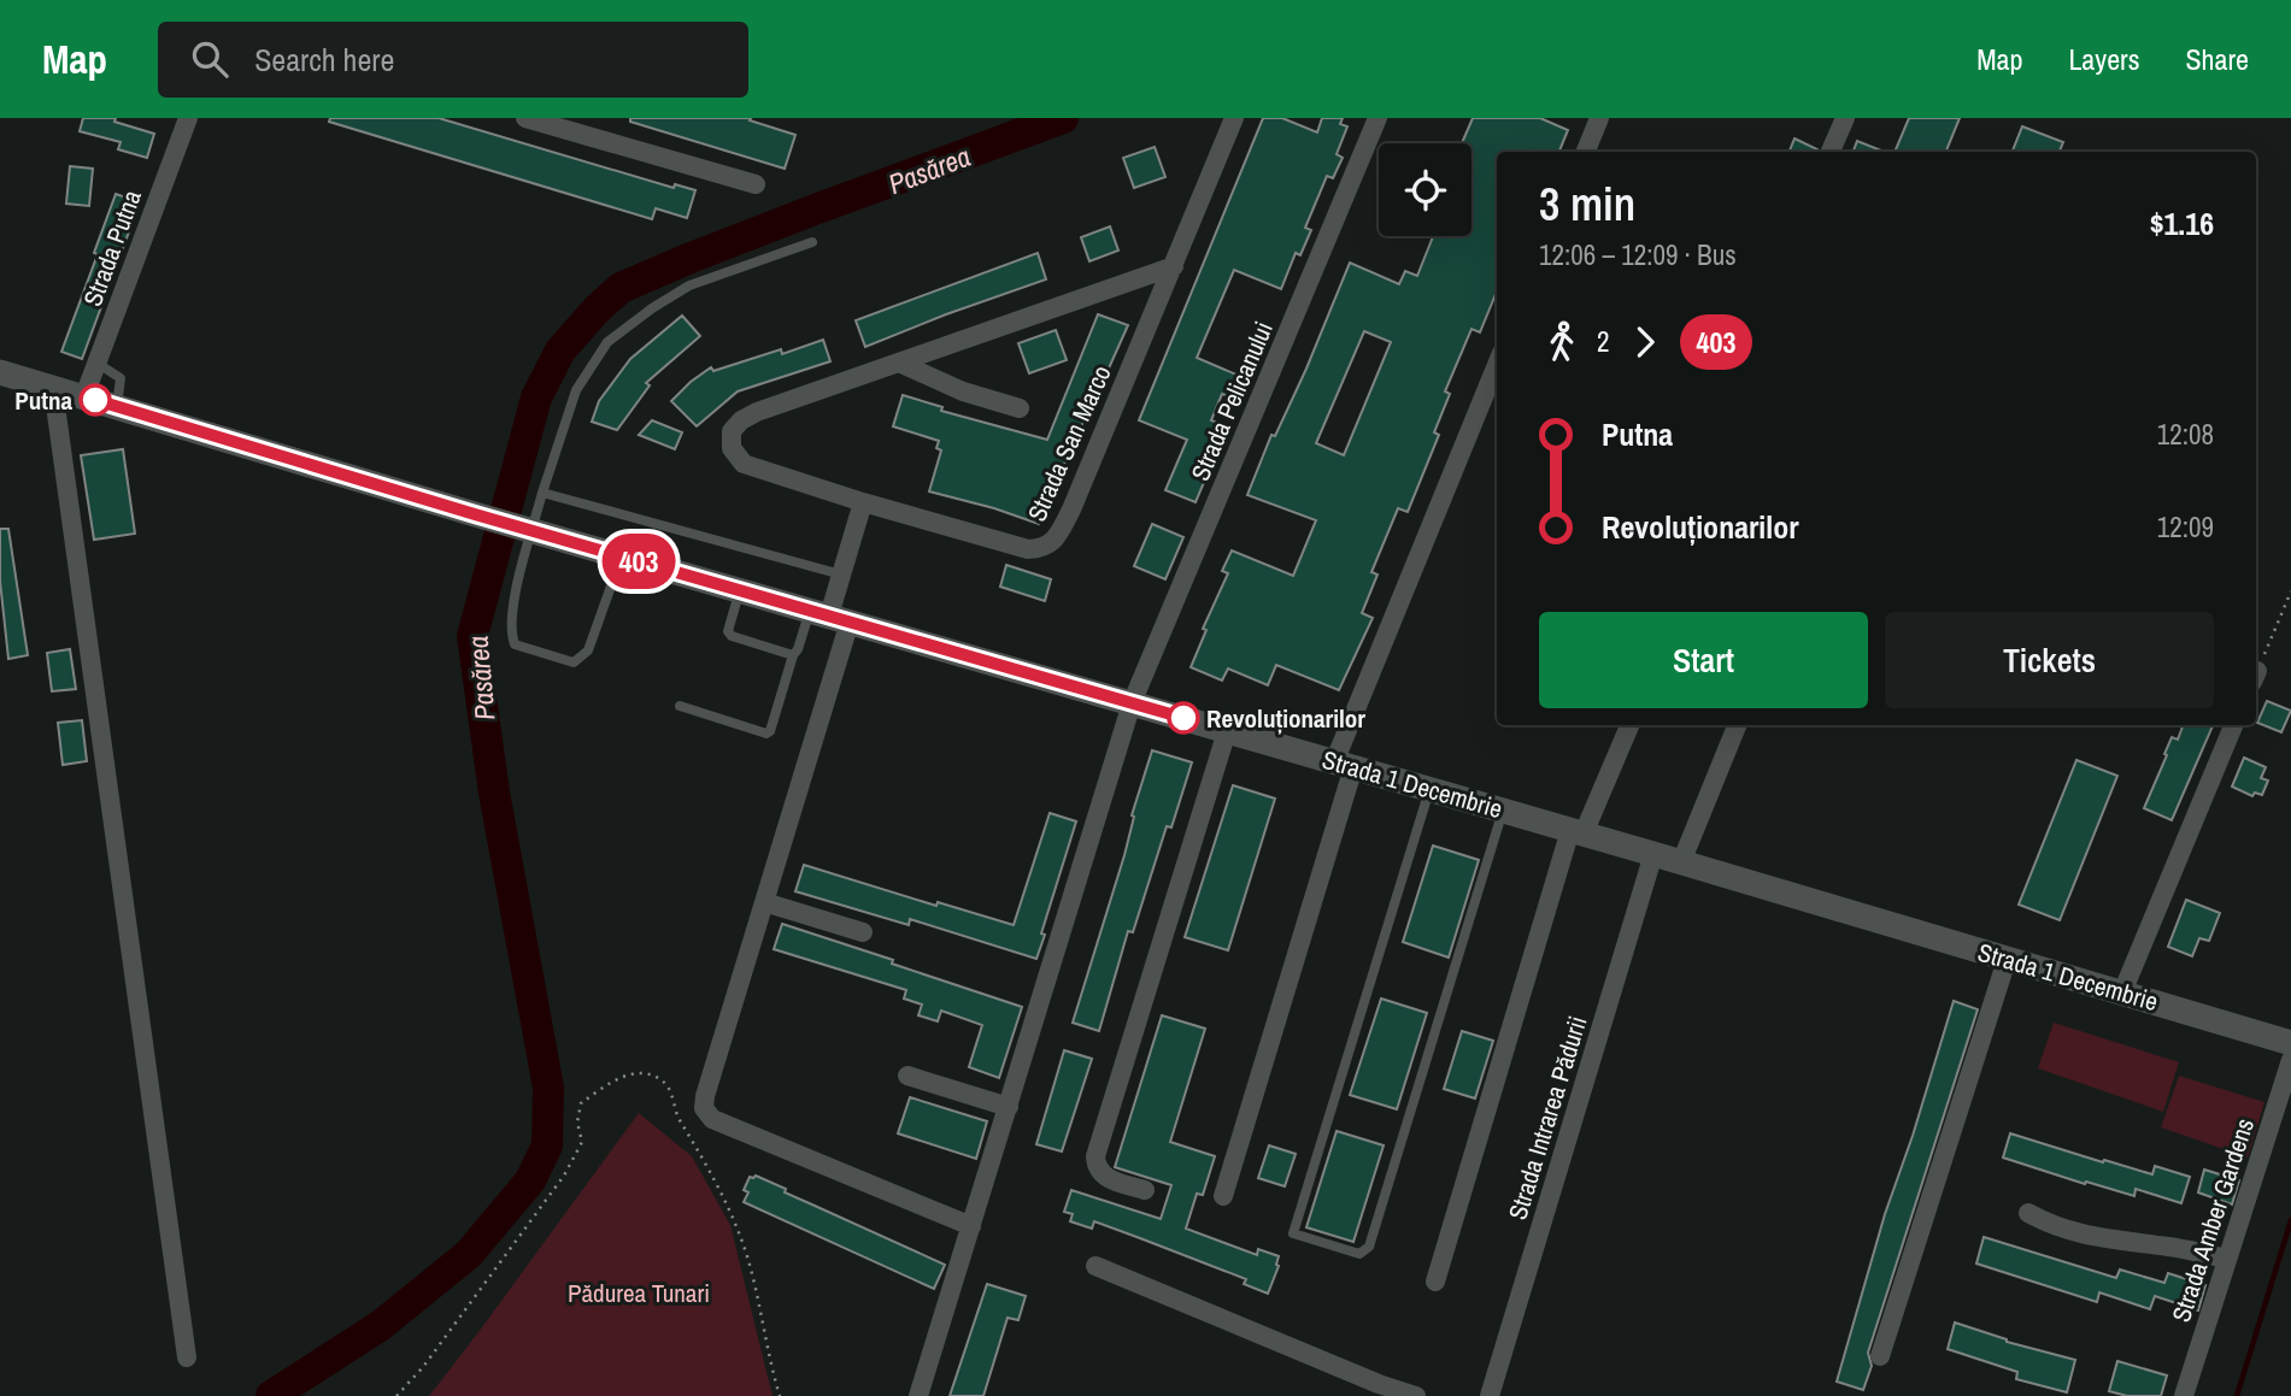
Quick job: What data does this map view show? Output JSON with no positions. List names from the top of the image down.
{
  "streets": {
    "main road": ["Strada 1 Decembrie"],
    "street": [
      "Strada Putna",
      "Strada Pelicanului",
      "Strada San Marco",
      "Strada Intrarea Pădurii",
      "Strada Amber Gardens"
    ]
  },
  "crossings": [
    ["Strada Putna", "Strada 1 Decembrie"],
    ["Strada Pelicanului", "Strada 1 Decembrie"],
    ["Strada 1 Decembrie", "Strada Intrarea Pădurii"]
  ],
  "water": ["Pasărea"],
  "parks": ["Pădurea Tunari"],
  "places": ["Putna", "Revoluționarilor"],
  "lines": ["bus line 403"],
  "page": {
    "header": "Map",
    "search": "Search here",
    "nav": ["Map", "Layers", "Share"],
    "on_map": "403",
    "heading": ["3 min", "12:06 – 12:09 · Bus", "$1.16"],
    "legs": ["2", "403"],
    "list": [
      {
        "name": "Putna",
        "value": "12:08"
      },
      {
        "name": "Revoluționarilor",
        "value": "12:09"
      }
    ],
    "buttons": ["Start", "Tickets"]
  }
}
